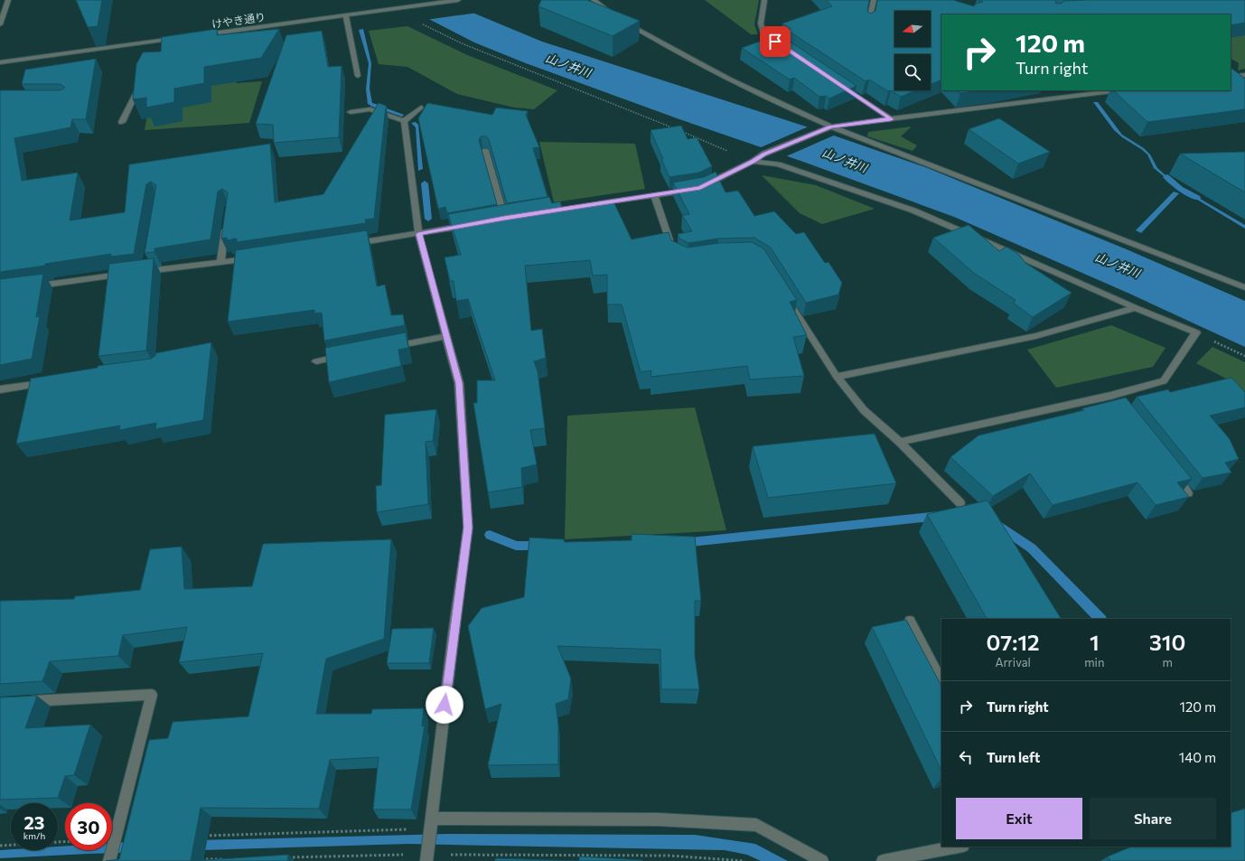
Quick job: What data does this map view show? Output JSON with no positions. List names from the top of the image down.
{
  "streets": {
    "street": ["けやき通り"]
  },
  "water": ["山ノ井川"],
  "north": "left",
  "page": {
    "turn": ["120 m", "Turn right"],
    "eta": [
      "07:12",
      "Arrival",
      "1",
      "min",
      "310",
      "m"
    ],
    "list": [
      {
        "name": "Turn right",
        "value": "120 m"
      },
      {
        "name": "Turn left",
        "value": "140 m"
      }
    ],
    "buttons": ["Exit", "Share"],
    "speed": "23 km/h",
    "limit": "30"
  }
}
